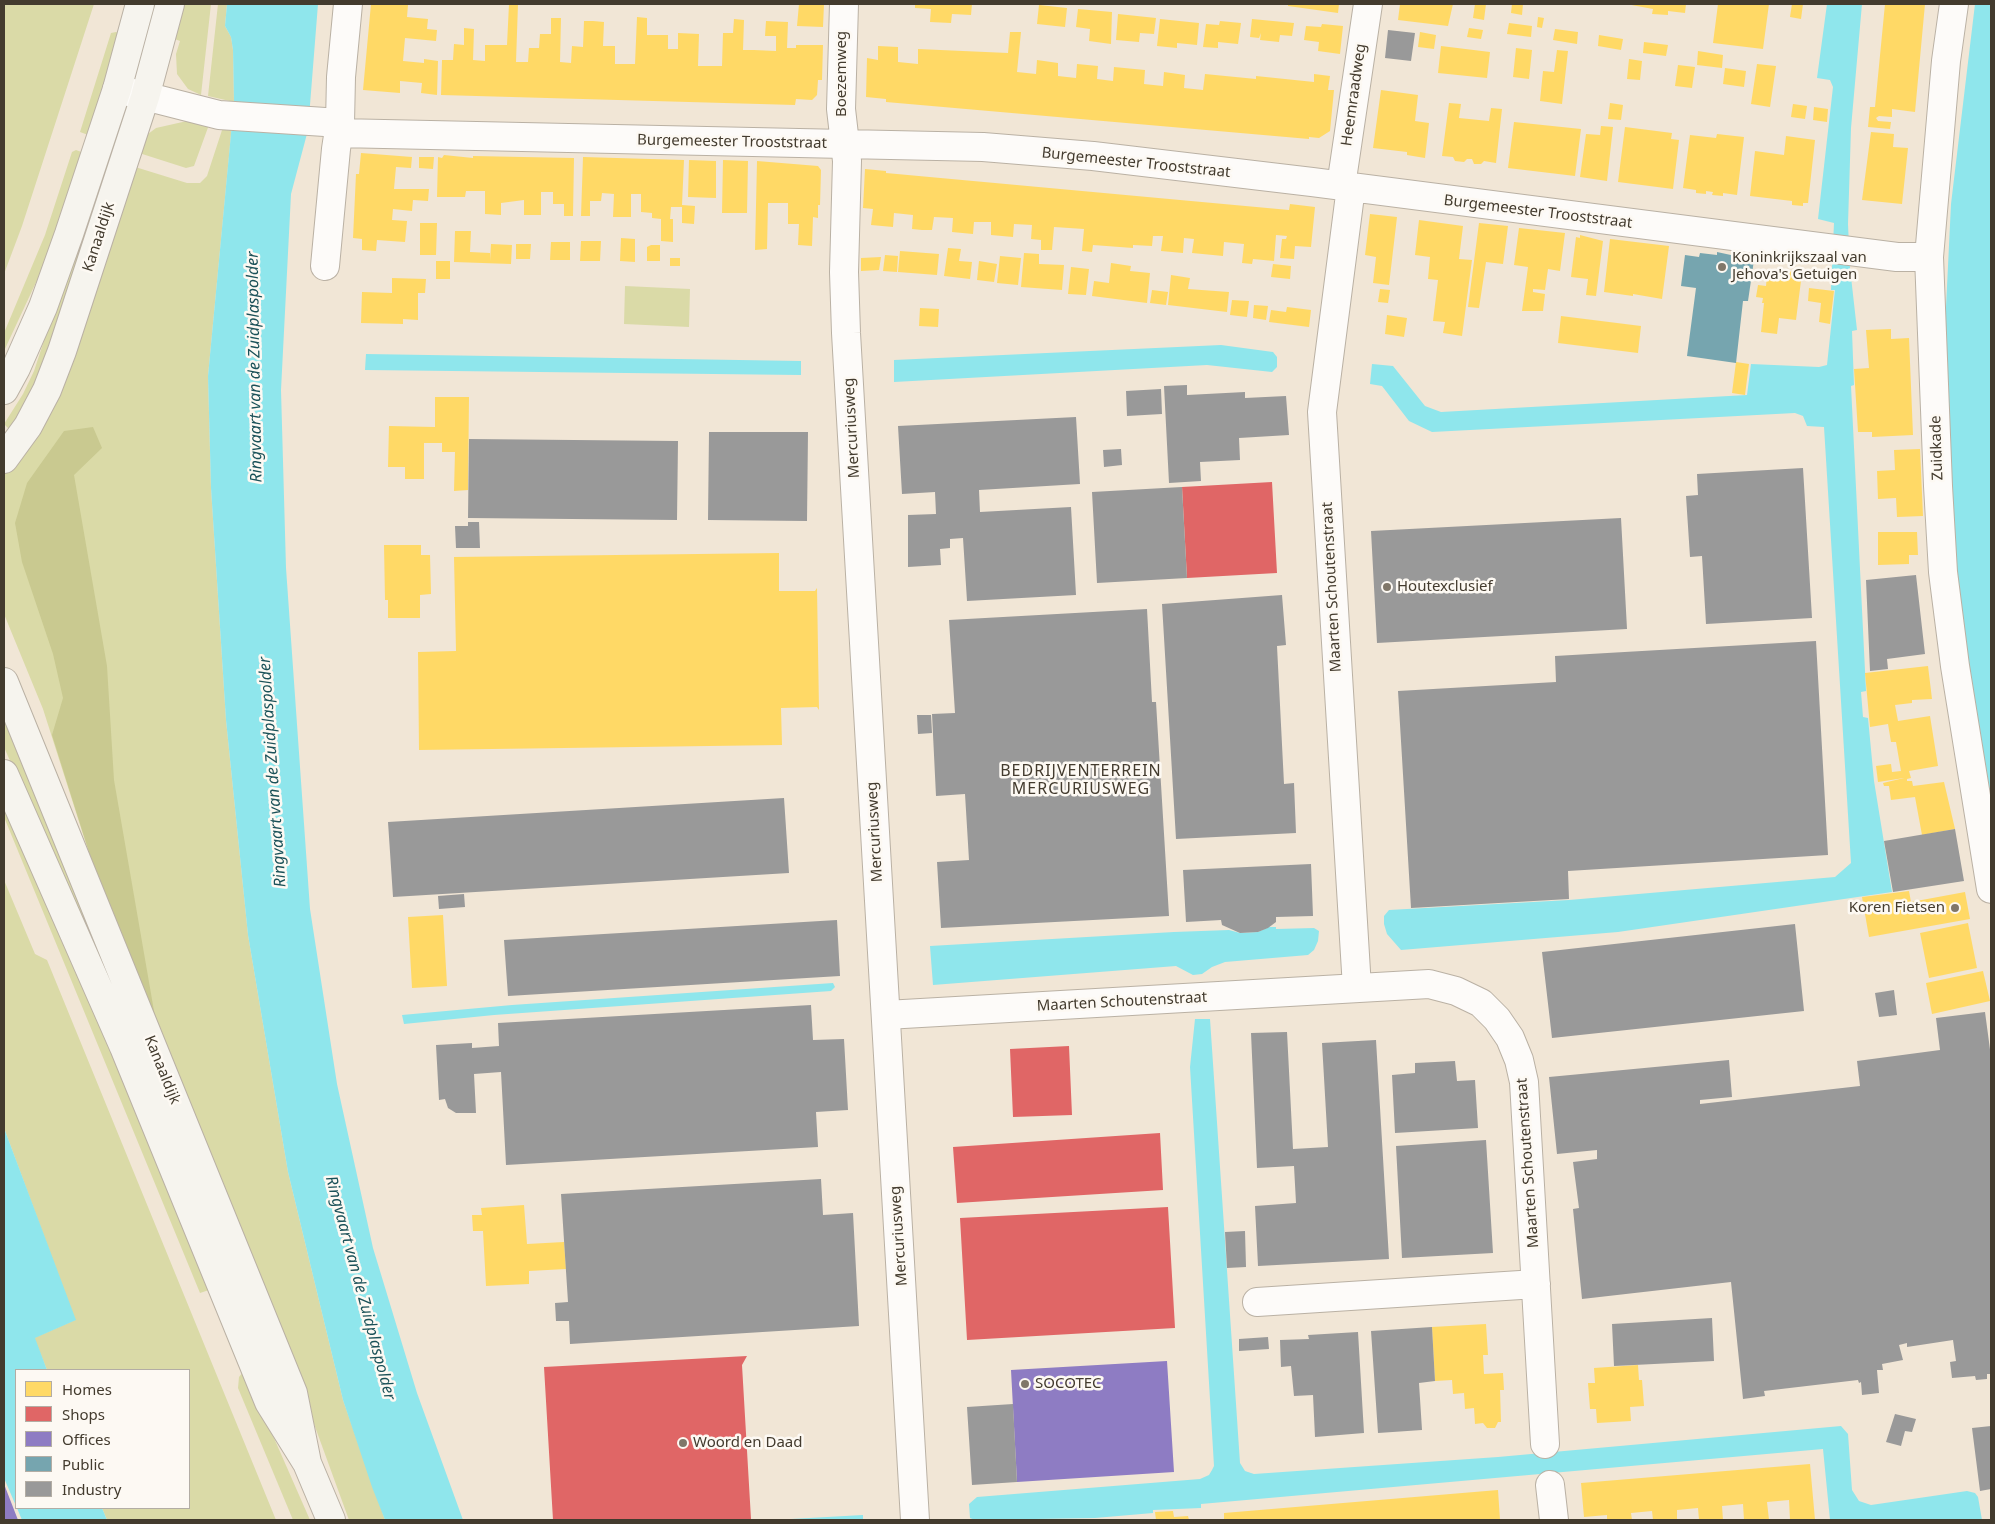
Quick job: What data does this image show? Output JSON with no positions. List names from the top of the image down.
{
  "streets": {
    "main road": ["Kanaaldijk"],
    "street": [
      "Boezemweg",
      "Heemraadweg",
      "Burgemeester Trooststraat",
      "Mercuriusweg",
      "Zuidkade",
      "Maarten Schoutenstraat"
    ]
  },
  "crossings": [
    ["Boezemweg", "Burgemeester Trooststraat"],
    ["Boezemweg", "Mercuriusweg"],
    ["Heemraadweg", "Burgemeester Trooststraat"],
    ["Heemraadweg", "Maarten Schoutenstraat"],
    ["Burgemeester Trooststraat", "Kanaaldijk"],
    ["Burgemeester Trooststraat", "Mercuriusweg"],
    ["Burgemeester Trooststraat", "Zuidkade"],
    ["Burgemeester Trooststraat", "Maarten Schoutenstraat"],
    ["Mercuriusweg", "Maarten Schoutenstraat"]
  ],
  "districts": ["BEDRIJVENTERREIN MERCURIUSWEG"],
  "water": ["Ringvaart van de Zuidplaspolder"],
  "places": [
    "Koninkrijkszaal van Jehova's Getuigen",
    "Houtexclusief",
    "Koren Fietsen",
    "SOCOTEC",
    "Woord en Daad"
  ],
  "legend": [
    "Homes",
    "Shops",
    "Offices",
    "Public",
    "Industry"
  ]
}
